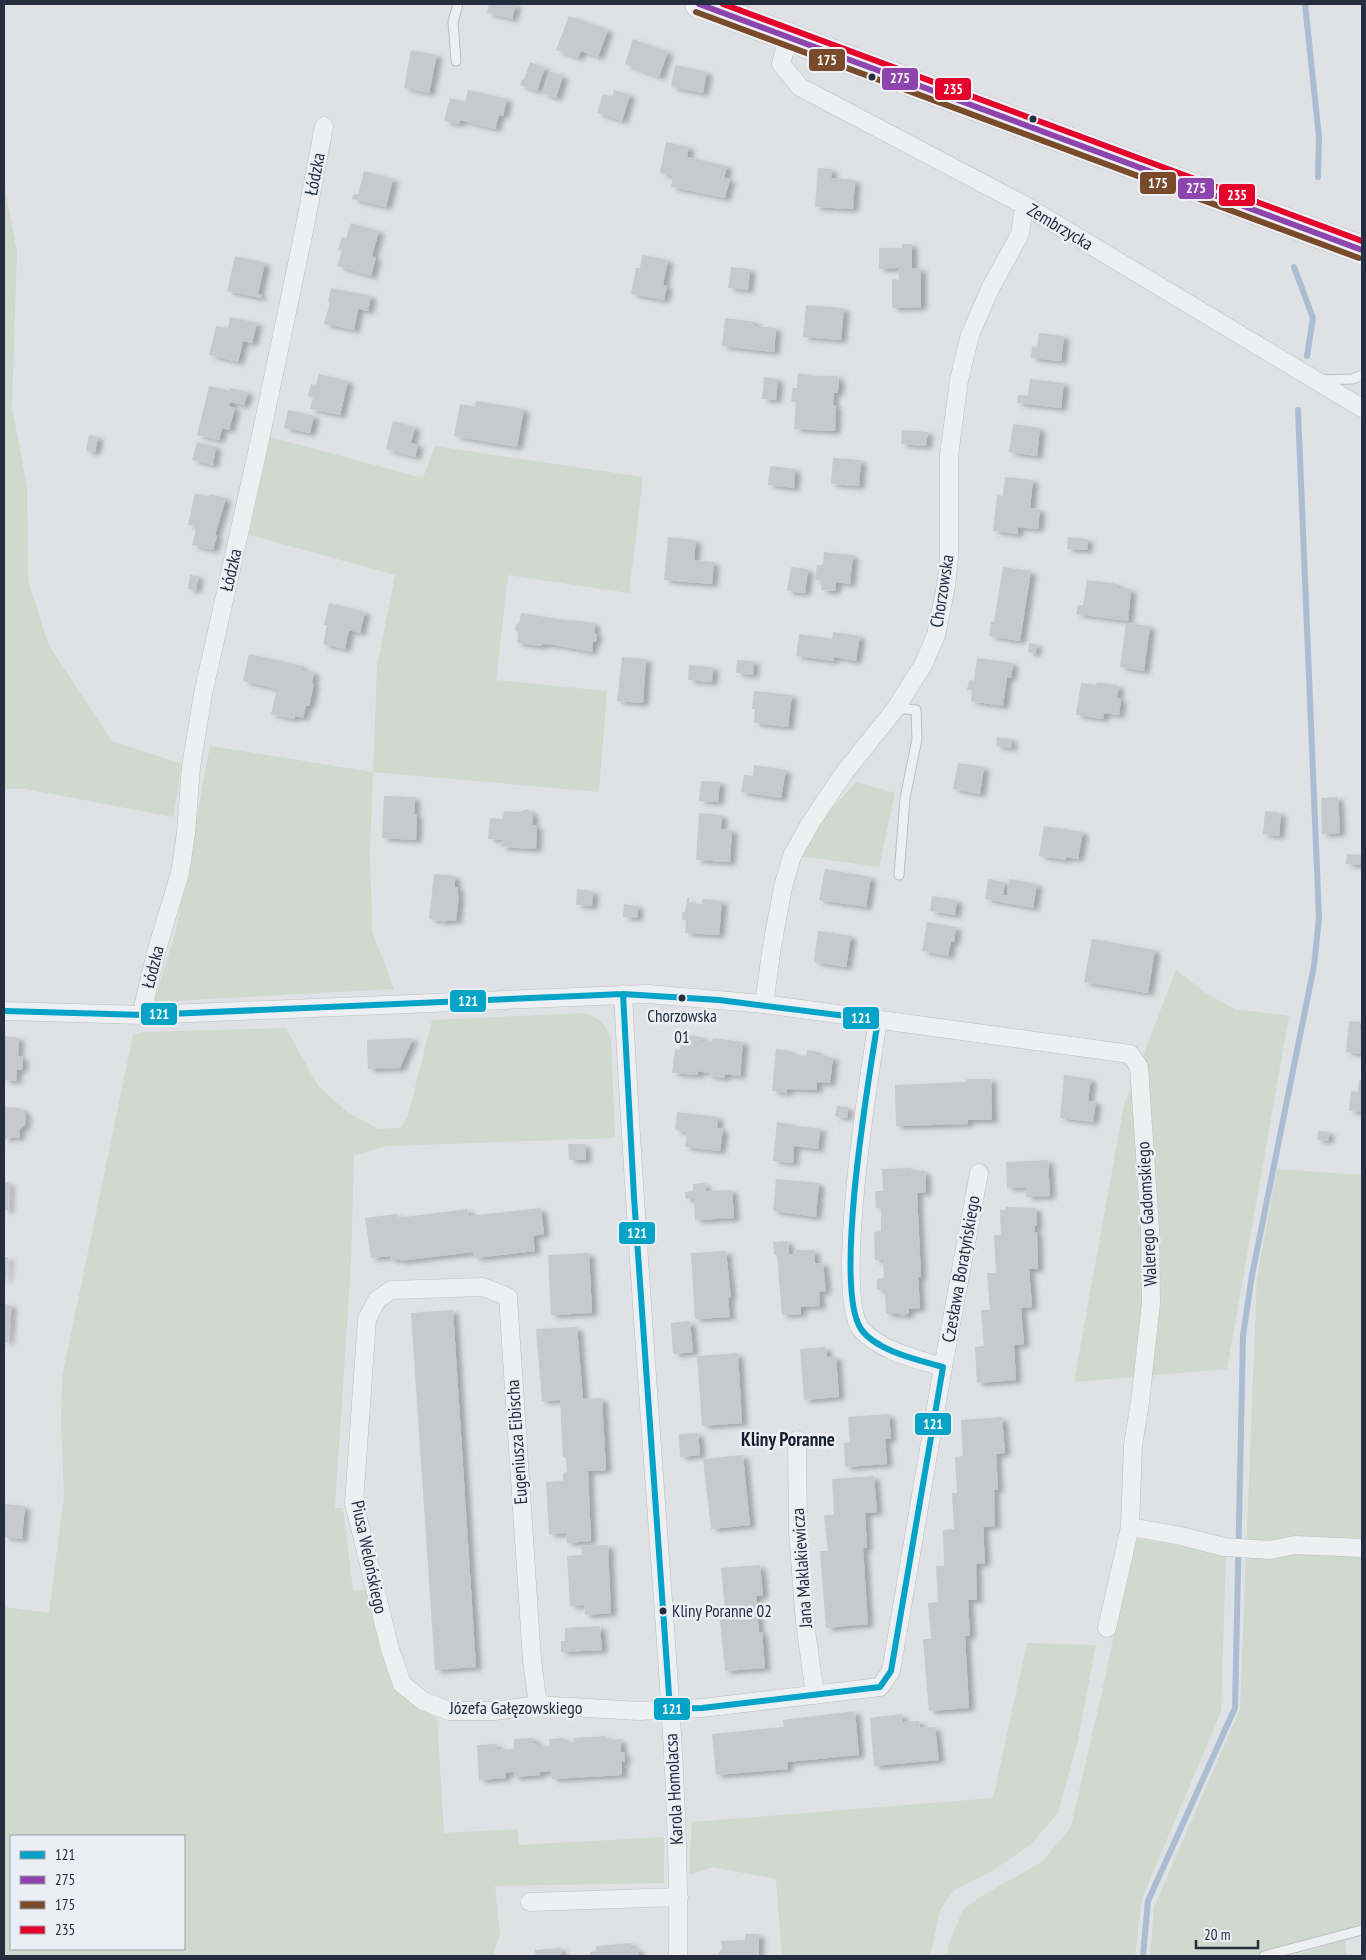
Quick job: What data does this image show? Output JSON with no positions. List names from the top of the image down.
{
  "streets": {
    "street": [
      "Łódzka",
      "Zembrzycka",
      "Chorzowska",
      "Walerego Gadomskiego",
      "Czesława Boratyńskiego",
      "Eugeniusza Eibischa",
      "Piusa Welońskiego",
      "Jana Maklakiewicza",
      "Józefa Gałęzowskiego",
      "Karola Homolacsa"
    ]
  },
  "crossings": [
    ["Łódzka", "Walerego Gadomskiego"],
    ["Zembrzycka", "Chorzowska"],
    ["Chorzowska", "Walerego Gadomskiego"],
    ["Walerego Gadomskiego", "Karola Homolacsa"],
    ["Czesława Boratyńskiego", "Józefa Gałęzowskiego"],
    ["Eugeniusza Eibischa", "Piusa Welońskiego"],
    ["Eugeniusza Eibischa", "Józefa Gałęzowskiego"],
    ["Piusa Welońskiego", "Józefa Gałęzowskiego"],
    ["Jana Maklakiewicza", "Józefa Gałęzowskiego"],
    ["Józefa Gałęzowskiego", "Karola Homolacsa"]
  ],
  "districts": ["Kliny Poranne"],
  "places": ["Chorzowska 01", "Kliny Poranne 02"],
  "lines": [
    "transit line 275",
    "transit line 235",
    "transit line 175",
    "transit line 121"
  ],
  "legend": [
    "121",
    "275",
    "175",
    "235"
  ],
  "scale_bar": "20 m"
}
